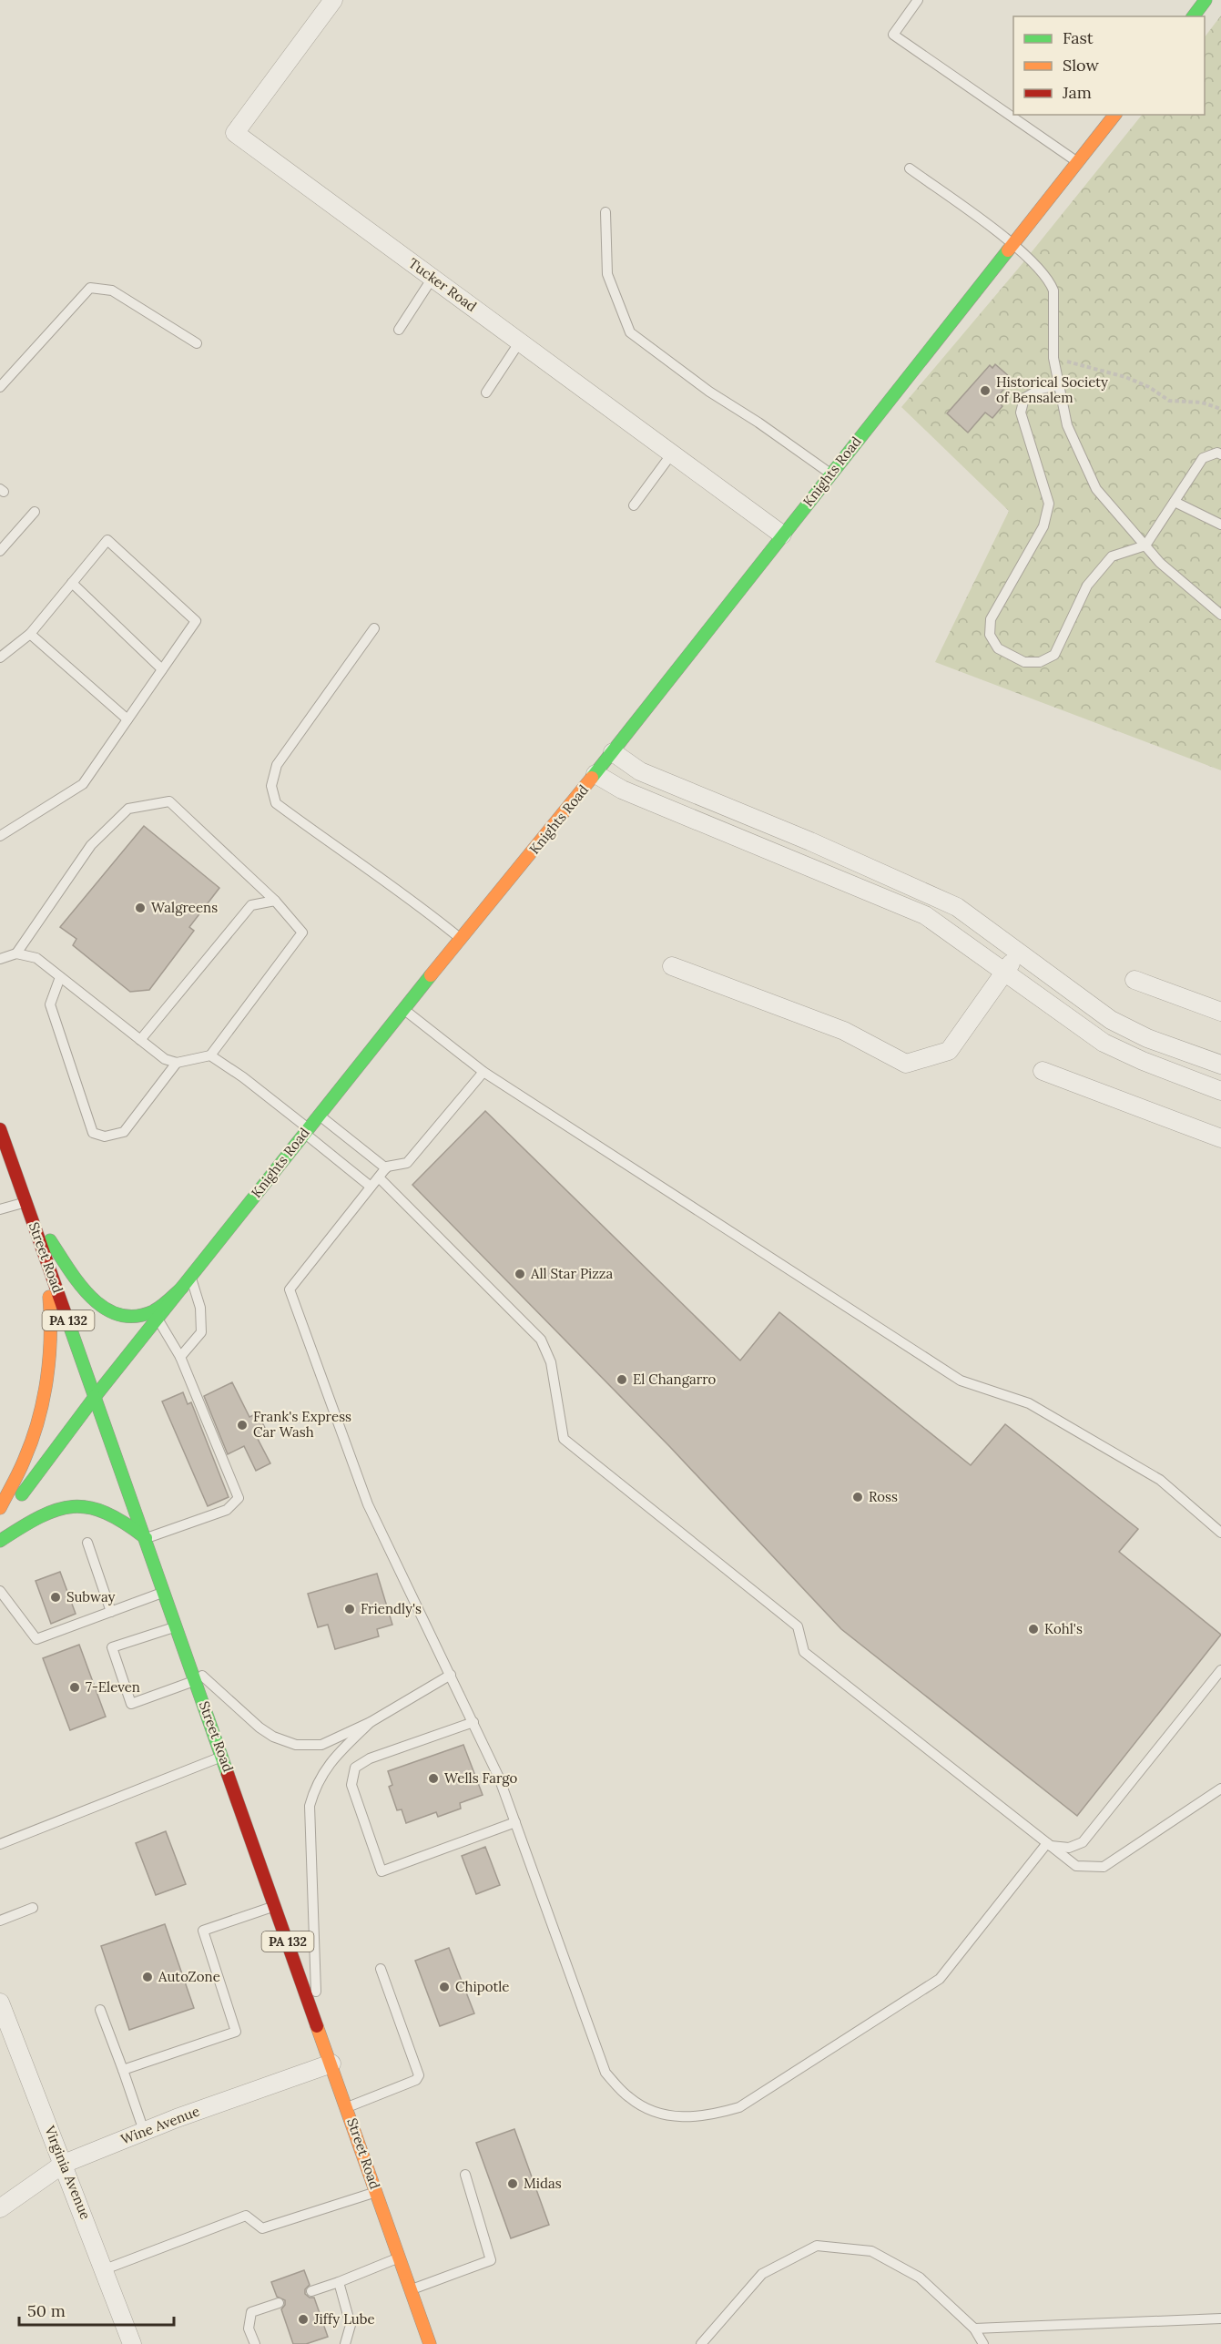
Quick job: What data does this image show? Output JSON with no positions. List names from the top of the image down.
{
  "streets": {
    "main road": ["Knights Road", "Street Road", "PA 132"],
    "street": ["Tucker Road", "Wine Avenue", "Virginia Avenue"]
  },
  "crossings": [
    ["Tucker Road", "Knights Road"],
    ["Knights Road", "Street Road"],
    ["Street Road", "Wine Avenue"],
    ["Wine Avenue", "Virginia Avenue"]
  ],
  "places": [
    "Historical Society of Bensalem",
    "Walgreens",
    "All Star Pizza",
    "El Changarro",
    "Frank's Express Car Wash",
    "Ross",
    "Subway",
    "Friendly's",
    "Kohl's",
    "7-Eleven",
    "Wells Fargo",
    "AutoZone",
    "Chipotle",
    "Midas",
    "Jiffy Lube"
  ],
  "legend": ["Fast", "Slow", "Jam"],
  "scale_bar": "50 m"
}
